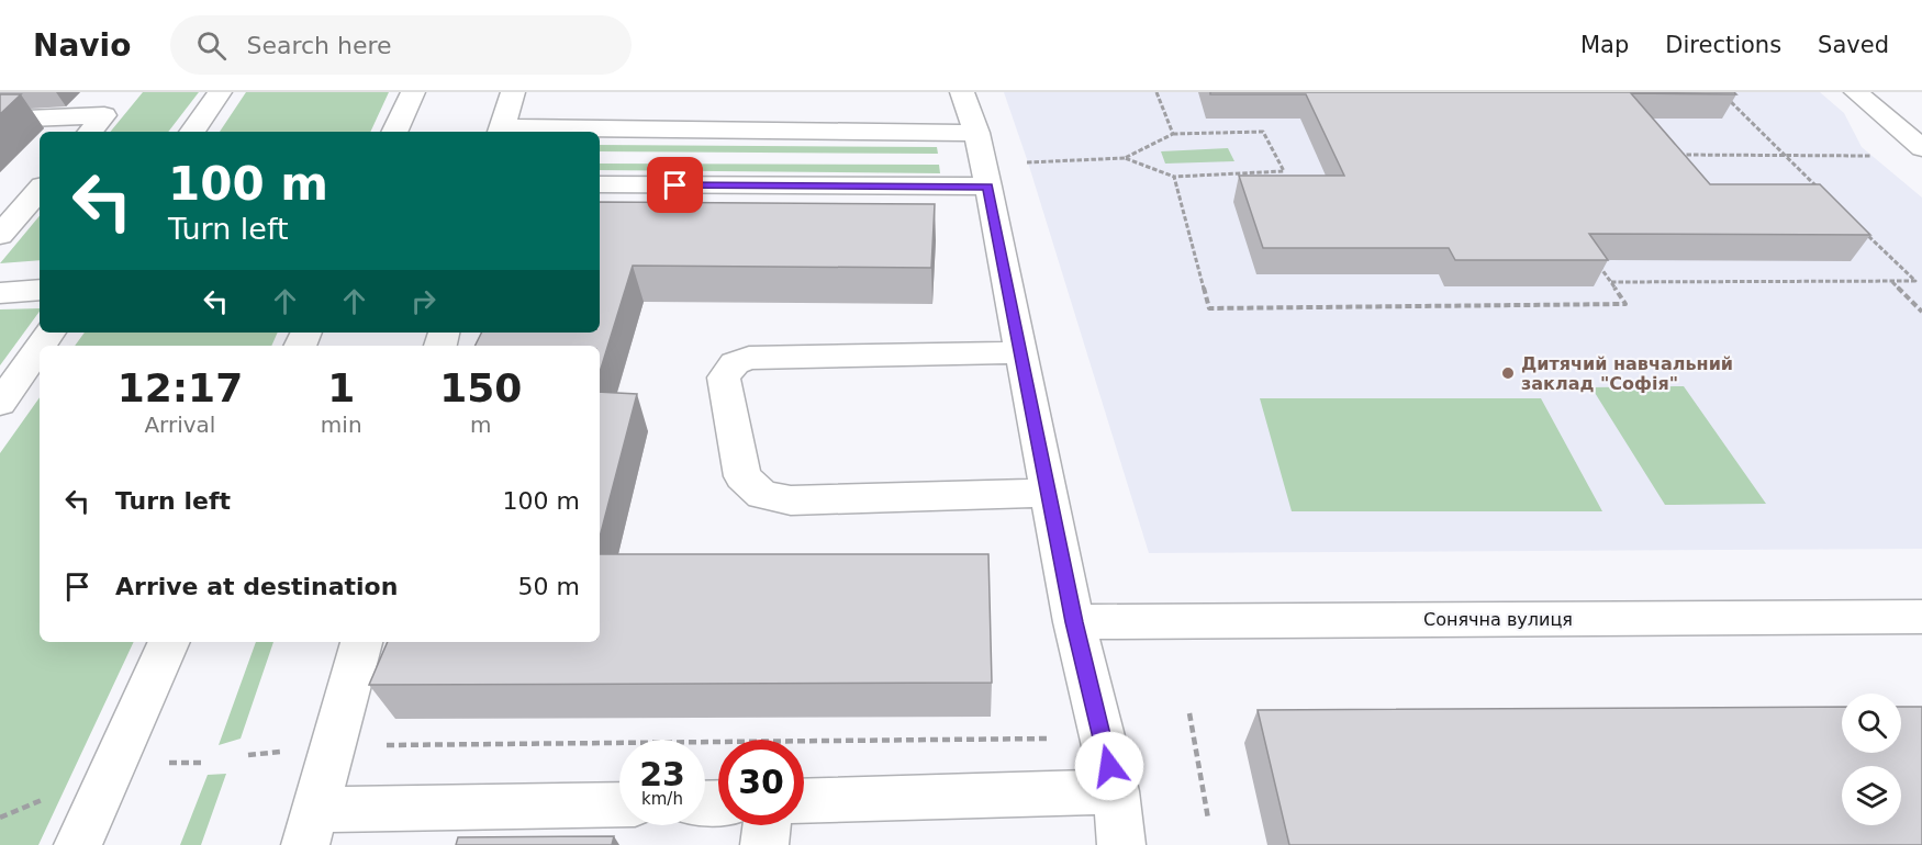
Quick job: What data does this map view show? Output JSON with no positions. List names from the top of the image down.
{
  "streets": {
    "street": ["Сонячна вулиця"]
  },
  "places": ["Дитячий навчальний заклад \"Софія\""],
  "page": {
    "header": "Navio",
    "search": "Search here",
    "nav": ["Map", "Directions", "Saved"],
    "turn": ["100 m", "Turn left"],
    "eta": [
      "12:17",
      "Arrival",
      "1",
      "min",
      "150",
      "m"
    ],
    "list": [
      {
        "name": "Turn left",
        "value": "100 m"
      },
      {
        "name": "Arrive at destination",
        "value": "50 m"
      }
    ],
    "speed": "23 km/h",
    "limit": "30"
  }
}
